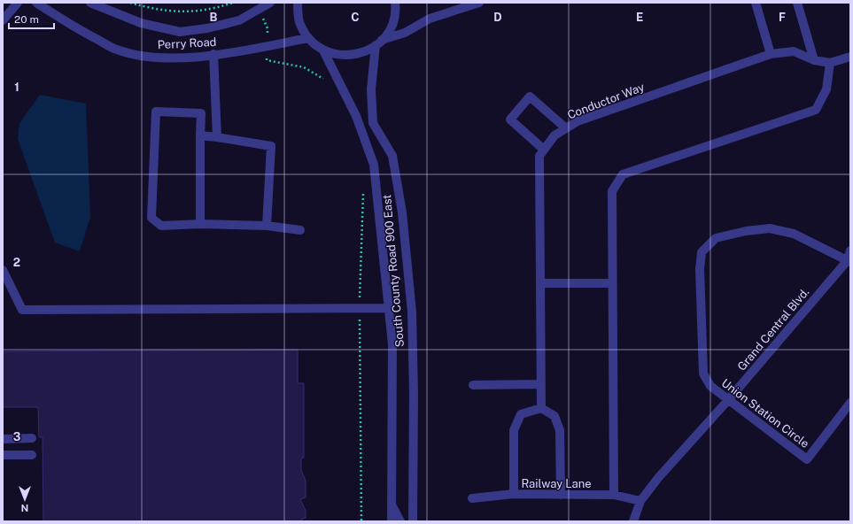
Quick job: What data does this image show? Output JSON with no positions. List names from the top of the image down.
{
  "streets": {
    "street": [
      "Perry Road",
      "Conductor Way",
      "South County Road 900 East",
      "Grand Central Blvd.",
      "Union Station Circle",
      "Railway Lane"
    ]
  },
  "crossings": [
    ["Grand Central Blvd.", "Union Station Circle"],
    ["Grand Central Blvd.", "Railway Lane"]
  ],
  "scale_bar": "20 m",
  "north": "bottom",
  "grid": {
    "columns": [
      "B",
      "C",
      "D",
      "E",
      "F"
    ],
    "rows": ["1", "2", "3"]
  }
}
